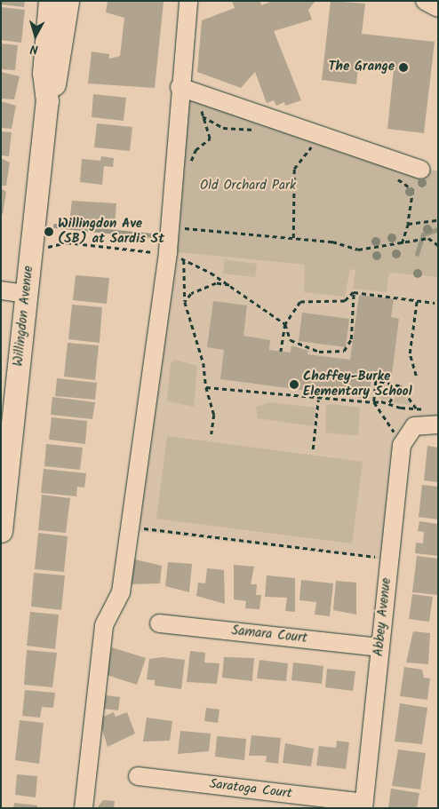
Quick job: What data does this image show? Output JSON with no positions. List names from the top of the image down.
{
  "streets": {
    "main road": ["Willingdon Avenue"],
    "street": ["Abbey Avenue", "Samara Court", "Saratoga Court"]
  },
  "crossings": [
    ["Abbey Avenue", "Samara Court"],
    ["Abbey Avenue", "Saratoga Court"]
  ],
  "parks": ["Old Orchard Park"],
  "places": ["The Grange", "Willingdon Ave (SB) at Sardis St", "Chaffey-Burke Elementary School"],
  "north": "bottom"
}
